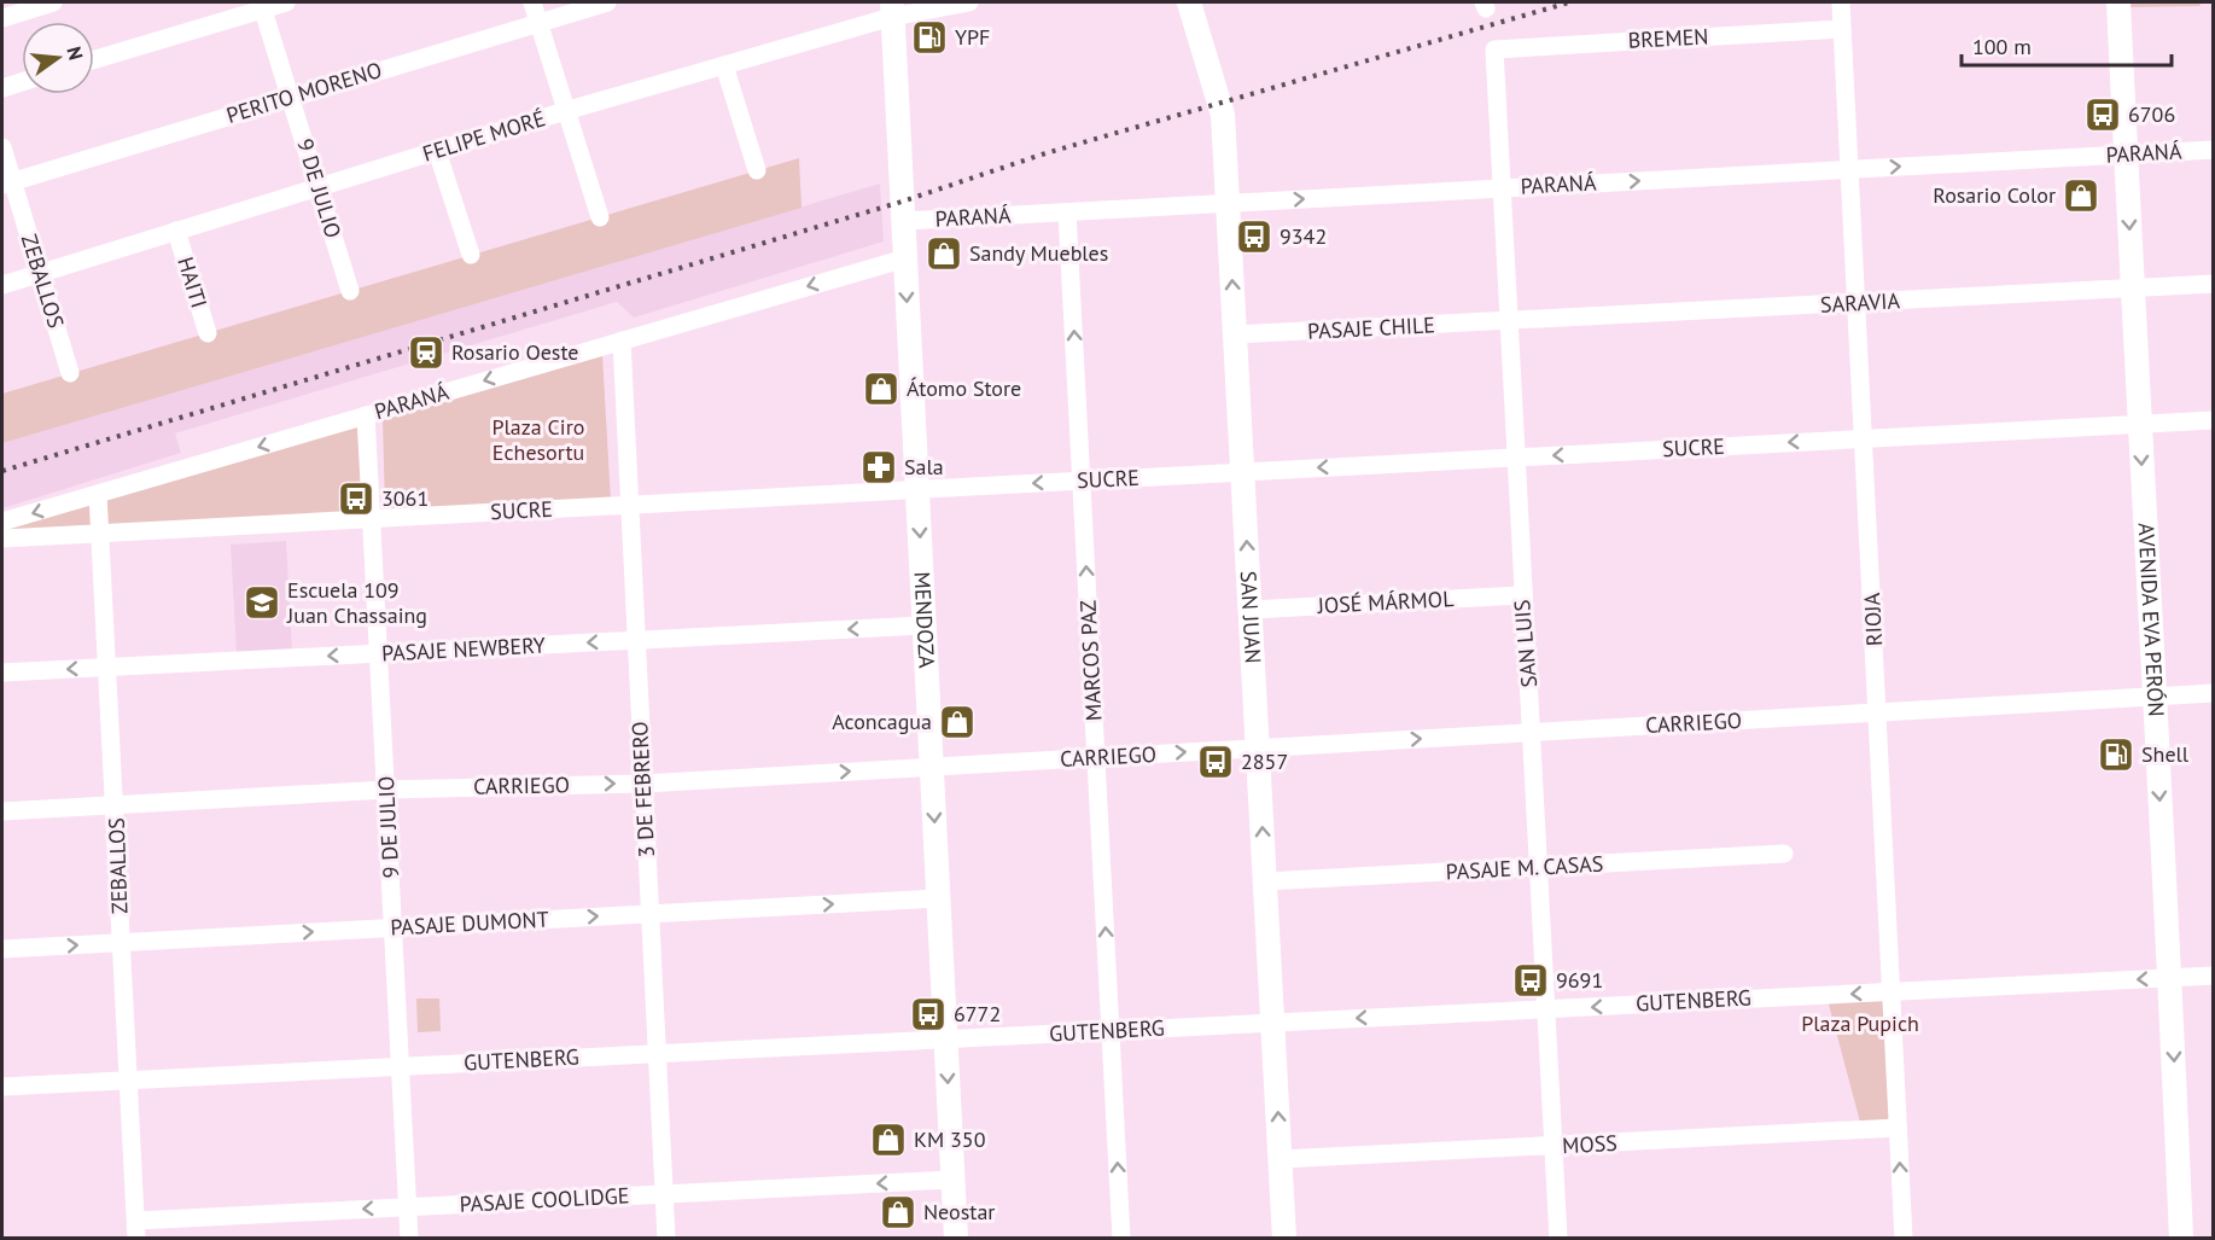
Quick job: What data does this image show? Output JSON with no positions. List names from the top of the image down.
{
  "streets": {
    "main road": ["SAN JUAN", "MENDOZA", "AVENIDA EVA PERÓN"],
    "street": [
      "BREMEN",
      "PERITO MORENO",
      "FELIPE MORÉ",
      "PARANÁ",
      "9 DE JULIO",
      "ZEBALLOS",
      "HAITI",
      "SARAVIA",
      "PASAJE CHILE",
      "SUCRE",
      "JOSÉ MÁRMOL",
      "RIOJA",
      "SAN LUIS",
      "PASAJE NEWBERY",
      "MARCOS PAZ",
      "CARRIEGO",
      "3 DE FEBRERO",
      "PASAJE M. CASAS",
      "PASAJE DUMONT",
      "GUTENBERG",
      "MOSS",
      "PASAJE COOLIDGE"
    ]
  },
  "crossings": [
    ["BREMEN", "RIOJA"],
    ["BREMEN", "SAN LUIS"],
    ["PERITO MORENO", "9 DE JULIO"],
    ["PERITO MORENO", "ZEBALLOS"],
    ["FELIPE MORÉ", "9 DE JULIO"],
    ["FELIPE MORÉ", "ZEBALLOS"],
    ["FELIPE MORÉ", "HAITI"],
    ["FELIPE MORÉ", "MENDOZA"],
    ["PARANÁ", "9 DE JULIO"],
    ["PARANÁ", "ZEBALLOS"],
    ["PARANÁ", "SAN JUAN"],
    ["PARANÁ", "MENDOZA"],
    ["PARANÁ", "RIOJA"],
    ["PARANÁ", "AVENIDA EVA PERÓN"],
    ["PARANÁ", "SAN LUIS"],
    ["PARANÁ", "MARCOS PAZ"],
    ["PARANÁ", "3 DE FEBRERO"],
    ["9 DE JULIO", "SUCRE"],
    ["9 DE JULIO", "PASAJE NEWBERY"],
    ["9 DE JULIO", "CARRIEGO"],
    ["9 DE JULIO", "PASAJE DUMONT"],
    ["9 DE JULIO", "GUTENBERG"],
    ["9 DE JULIO", "PASAJE COOLIDGE"],
    ["ZEBALLOS", "SUCRE"],
    ["ZEBALLOS", "PASAJE NEWBERY"],
    ["ZEBALLOS", "CARRIEGO"],
    ["ZEBALLOS", "PASAJE DUMONT"],
    ["ZEBALLOS", "GUTENBERG"],
    ["ZEBALLOS", "PASAJE COOLIDGE"],
    ["SARAVIA", "PASAJE CHILE"],
    ["SARAVIA", "RIOJA"],
    ["SARAVIA", "AVENIDA EVA PERÓN"],
    ["SARAVIA", "SAN LUIS"],
    ["PASAJE CHILE", "SAN JUAN"],
    ["PASAJE CHILE", "SAN LUIS"],
    ["SUCRE", "SAN JUAN"],
    ["SUCRE", "MENDOZA"],
    ["SUCRE", "RIOJA"],
    ["SUCRE", "AVENIDA EVA PERÓN"],
    ["SUCRE", "SAN LUIS"],
    ["SUCRE", "MARCOS PAZ"],
    ["SUCRE", "3 DE FEBRERO"],
    ["JOSÉ MÁRMOL", "SAN JUAN"],
    ["JOSÉ MÁRMOL", "SAN LUIS"],
    ["SAN JUAN", "CARRIEGO"],
    ["SAN JUAN", "PASAJE M. CASAS"],
    ["SAN JUAN", "GUTENBERG"],
    ["SAN JUAN", "MOSS"],
    ["MENDOZA", "PASAJE NEWBERY"],
    ["MENDOZA", "CARRIEGO"],
    ["MENDOZA", "PASAJE DUMONT"],
    ["MENDOZA", "GUTENBERG"],
    ["MENDOZA", "PASAJE COOLIDGE"],
    ["RIOJA", "CARRIEGO"],
    ["RIOJA", "GUTENBERG"],
    ["RIOJA", "MOSS"],
    ["AVENIDA EVA PERÓN", "CARRIEGO"],
    ["AVENIDA EVA PERÓN", "GUTENBERG"],
    ["SAN LUIS", "CARRIEGO"],
    ["SAN LUIS", "PASAJE M. CASAS"],
    ["SAN LUIS", "GUTENBERG"],
    ["SAN LUIS", "MOSS"],
    ["PASAJE NEWBERY", "3 DE FEBRERO"],
    ["MARCOS PAZ", "CARRIEGO"],
    ["MARCOS PAZ", "GUTENBERG"],
    ["CARRIEGO", "3 DE FEBRERO"],
    ["3 DE FEBRERO", "PASAJE DUMONT"],
    ["3 DE FEBRERO", "GUTENBERG"],
    ["3 DE FEBRERO", "PASAJE COOLIDGE"]
  ],
  "one_way": [
    "SUCRE",
    "SAN JUAN",
    "MENDOZA",
    "AVENIDA EVA PERÓN",
    "PASAJE NEWBERY",
    "MARCOS PAZ",
    "CARRIEGO",
    "PASAJE DUMONT",
    "GUTENBERG",
    "PASAJE COOLIDGE"
  ],
  "parks": ["Plaza Ciro Echesortu", "Plaza Pupich"],
  "places": {
    "fuel station": ["YPF", "Shell"],
    "bus stop": [
      "6706",
      "9342",
      "3061",
      "2857",
      "9691",
      "6772"
    ],
    "shop": [
      "Rosario Color",
      "Sandy Muebles",
      "Átomo Store",
      "Aconcagua",
      "KM 350",
      "Neostar"
    ],
    "station": ["Rosario Oeste"],
    "pharmacy": ["Sala"],
    "school or university": ["Escuela 109 Juan Chassaing"]
  },
  "scale_bar": "100 m",
  "north": "right"
}
